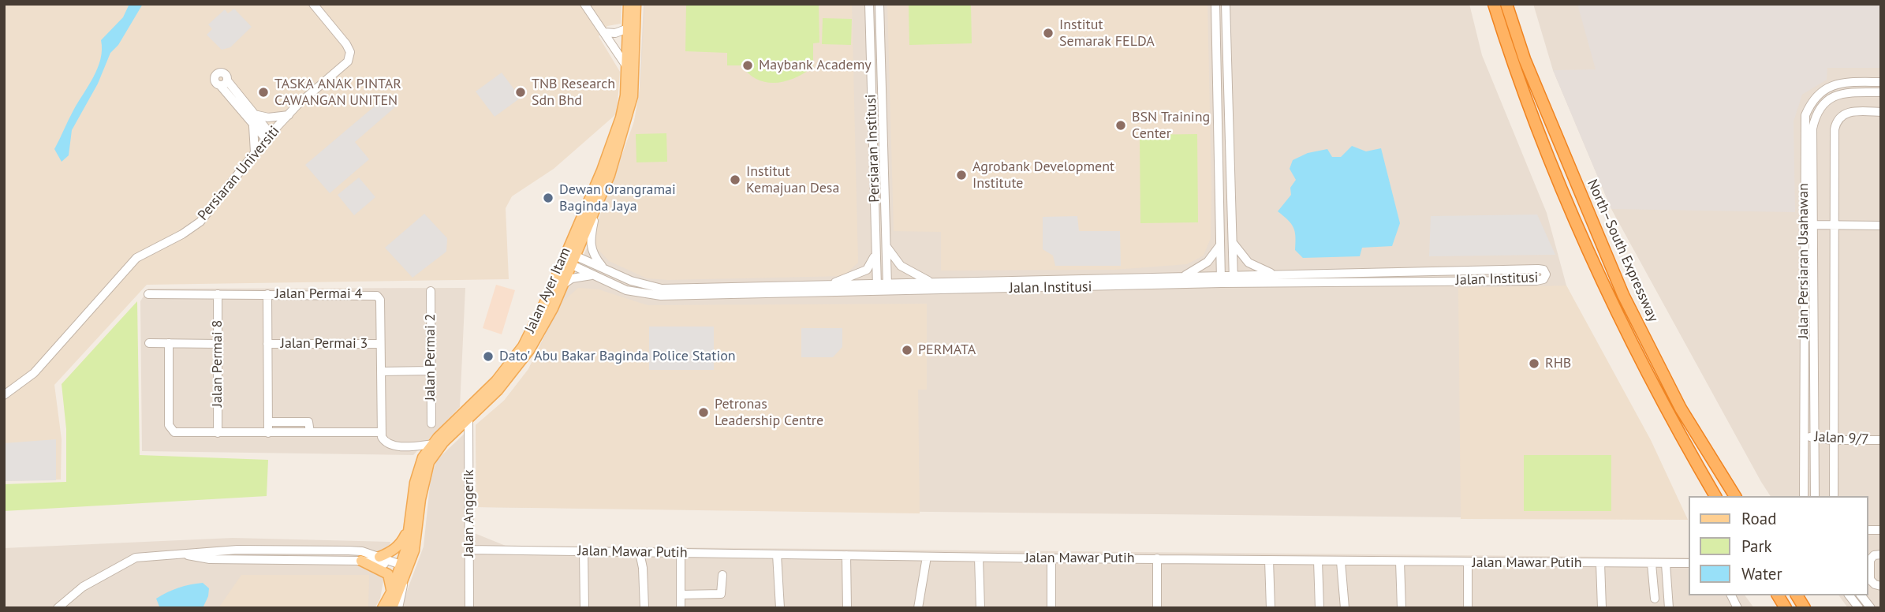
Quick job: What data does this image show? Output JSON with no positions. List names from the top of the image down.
{
  "streets": {
    "highway": ["North–South Expressway"],
    "main road": ["Jalan Ayer Itam"],
    "street": [
      "Persiaran Institusi",
      "Persiaran Universiti",
      "Jalan Persiaran Usahawan",
      "Jalan Institusi",
      "Jalan Permai 4",
      "Jalan Permai 3",
      "Jalan Permai 2",
      "Jalan Permai 8",
      "Jalan 9/7",
      "Jalan Anggerik",
      "Jalan Mawar Putih"
    ]
  },
  "crossings": [
    ["Persiaran Institusi", "Jalan Institusi"],
    ["Jalan Persiaran Usahawan", "Jalan 9/7"],
    ["Jalan Institusi", "Jalan Ayer Itam"],
    ["Jalan Ayer Itam", "Jalan Anggerik"],
    ["Jalan Permai 4", "Jalan Permai 3"],
    ["Jalan Permai 4", "Jalan Permai 8"],
    ["Jalan Anggerik", "Jalan Mawar Putih"]
  ],
  "places": [
    "Institut Semarak FELDA",
    "Maybank Academy",
    "TASKA ANAK PINTAR CAWANGAN UNITEN",
    "TNB Research Sdn Bhd",
    "BSN Training Center",
    "Agrobank Development Institute",
    "Institut Kemajuan Desa",
    "Dewan Orangramai Baginda Jaya",
    "PERMATA",
    "Dato' Abu Bakar Baginda Police Station",
    "RHB",
    "Petronas Leadership Centre"
  ],
  "legend": ["Road", "Park", "Water"]
}
